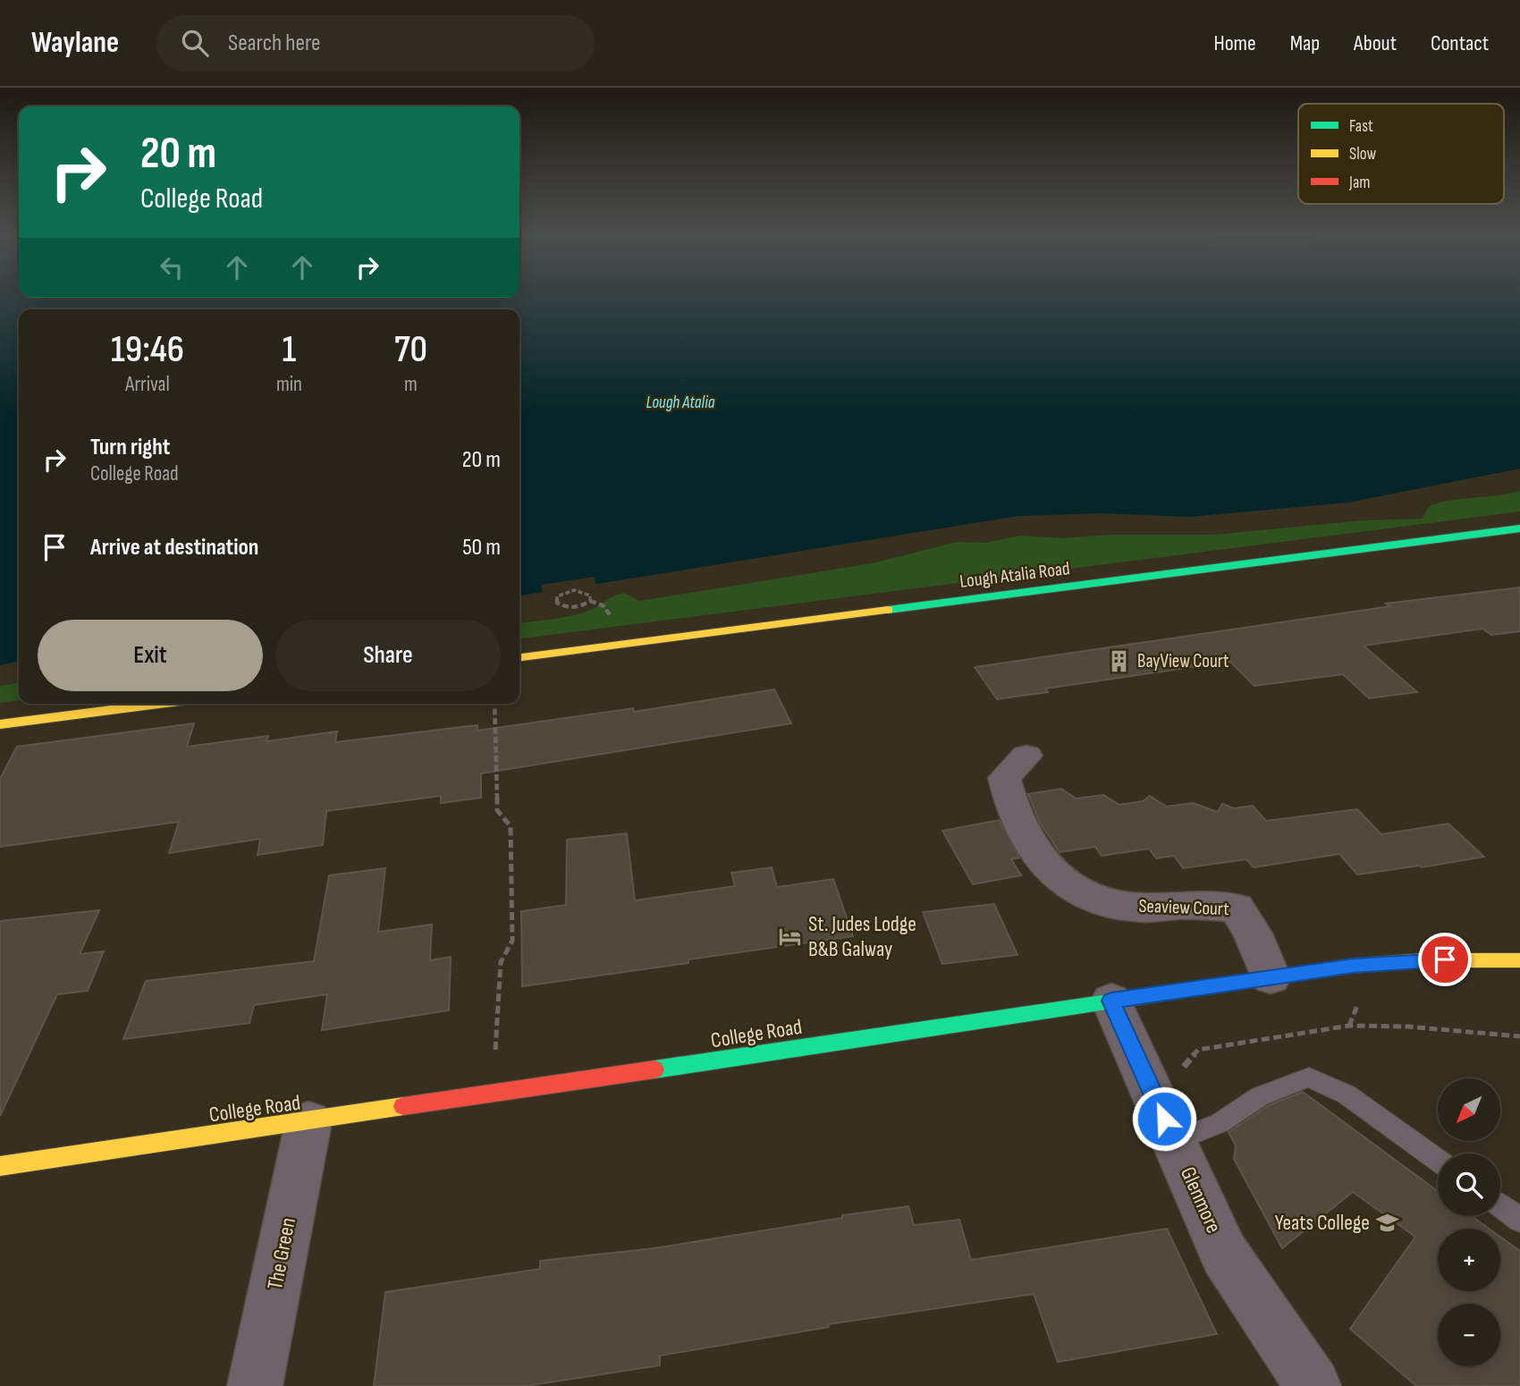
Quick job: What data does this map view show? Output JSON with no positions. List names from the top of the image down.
{
  "streets": {
    "street": [
      "Lough Atalia Road",
      "Seaview Court",
      "College Road",
      "Glenmore",
      "The Green"
    ]
  },
  "crossings": [
    ["Seaview Court", "College Road"],
    ["College Road", "Glenmore"],
    ["College Road", "The Green"]
  ],
  "water": ["Lough Atalia"],
  "places": {
    "building": ["BayView Court"],
    "hotel": ["St. Judes Lodge B&B Galway"],
    "school or university": ["Yeats College"]
  },
  "legend": ["Fast", "Slow", "Jam"],
  "north": "bottom left",
  "page": {
    "header": "Waylane",
    "search": "Search here",
    "nav": [
      "Home",
      "Map",
      "About",
      "Contact"
    ],
    "turn": ["20 m", "College Road"],
    "eta": [
      "19:46",
      "Arrival",
      "1",
      "min",
      "70",
      "m"
    ],
    "list": [
      {
        "name": "Turn right",
        "note": "College Road",
        "value": "20 m"
      },
      {
        "name": "Arrive at destination",
        "value": "50 m"
      }
    ],
    "buttons": ["Exit", "Share"],
    "map_buttons": ["+", "−"]
  }
}
